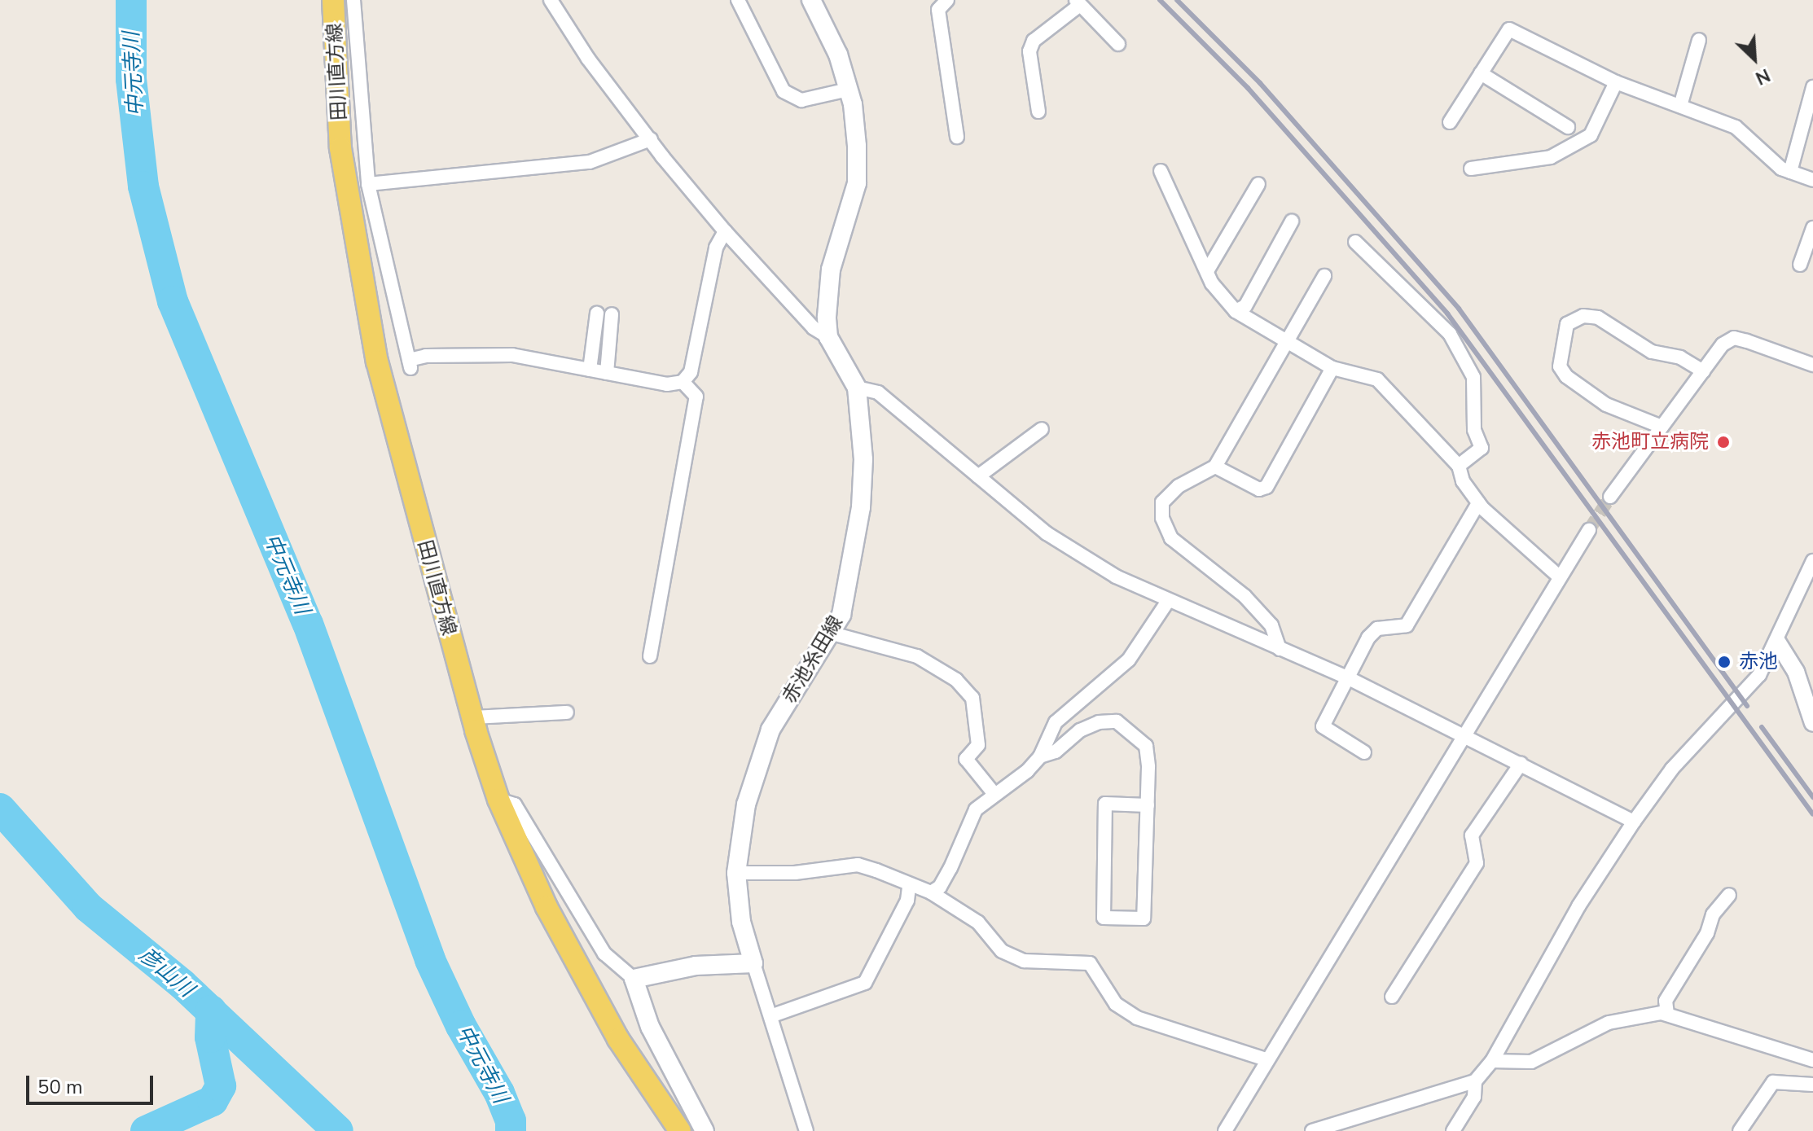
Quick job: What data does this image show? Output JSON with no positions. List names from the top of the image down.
{
  "streets": {
    "main road": ["田川直方線", "赤池糸田線"]
  },
  "water": ["中元寺川", "彦山川"],
  "places": ["赤池町立病院", "赤池"],
  "scale_bar": "50 m",
  "north": "bottom right"
}
